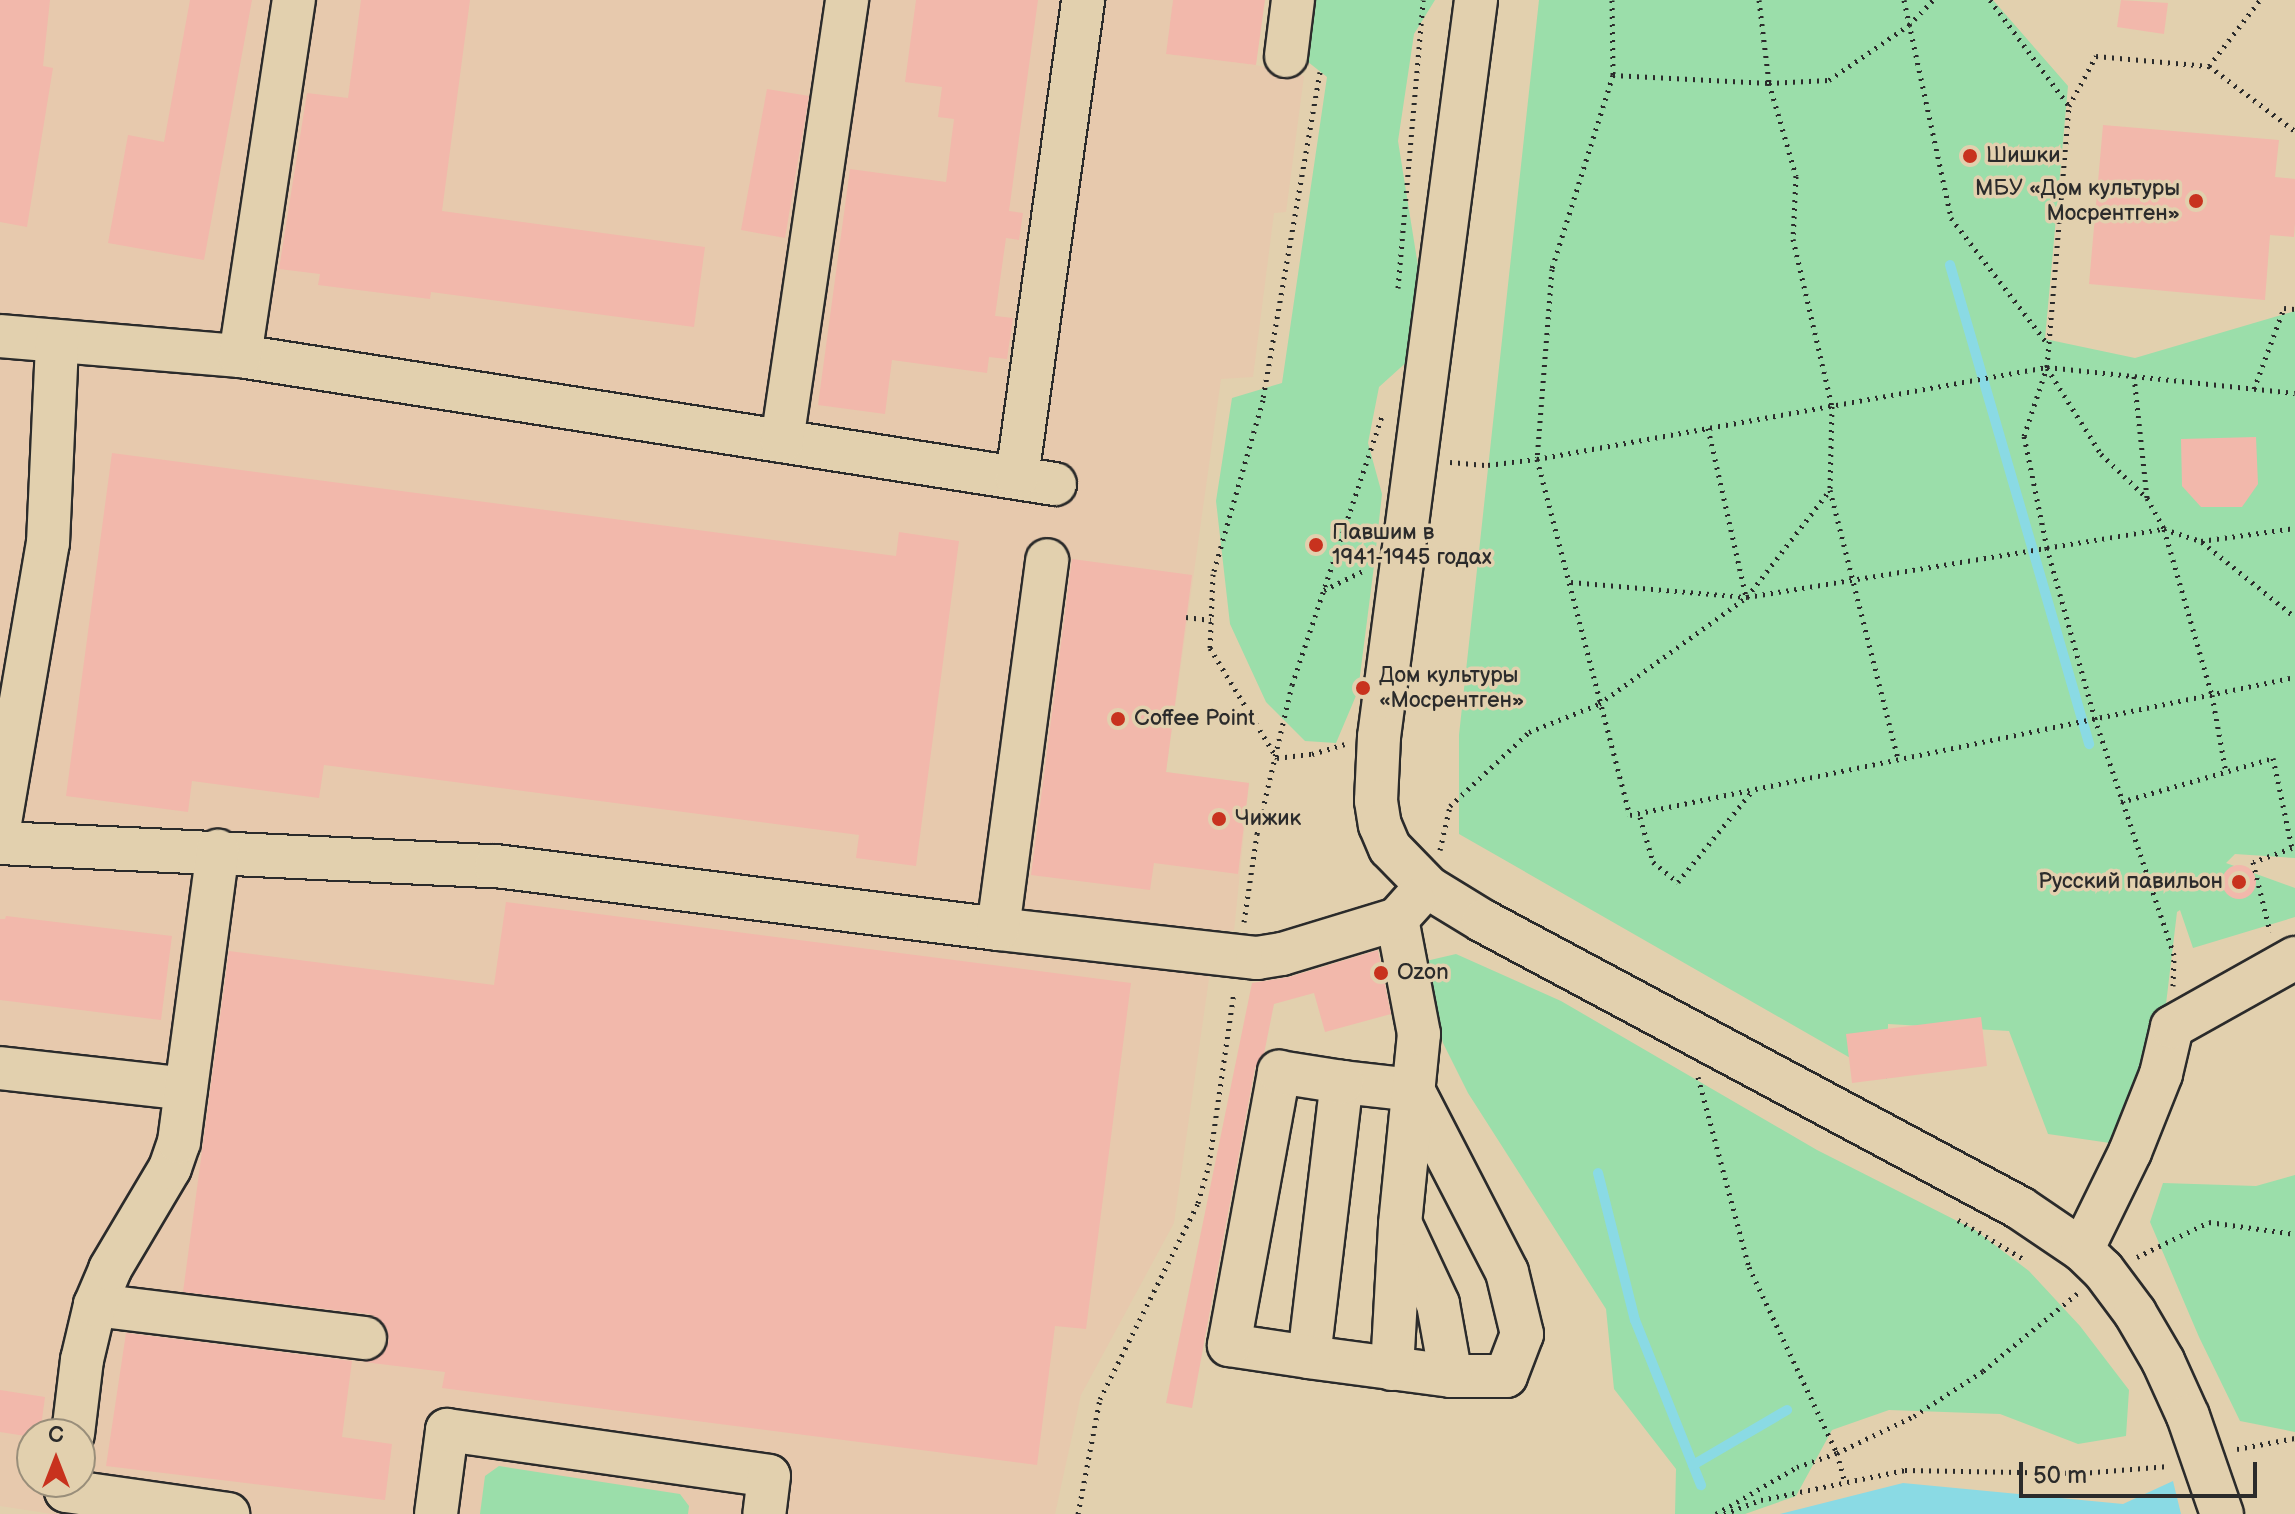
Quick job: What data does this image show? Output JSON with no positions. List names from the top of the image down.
{
  "places": [
    "Шишки",
    "МБУ «Дом культуры Мосрентген»",
    "Павшим в 1941-1945 годах",
    "Дом культуры «Мосрентген»",
    "Coffee Point",
    "Чижик",
    "Русский павильон",
    "Ozon"
  ],
  "scale_bar": "50 m",
  "north": "top"
}
